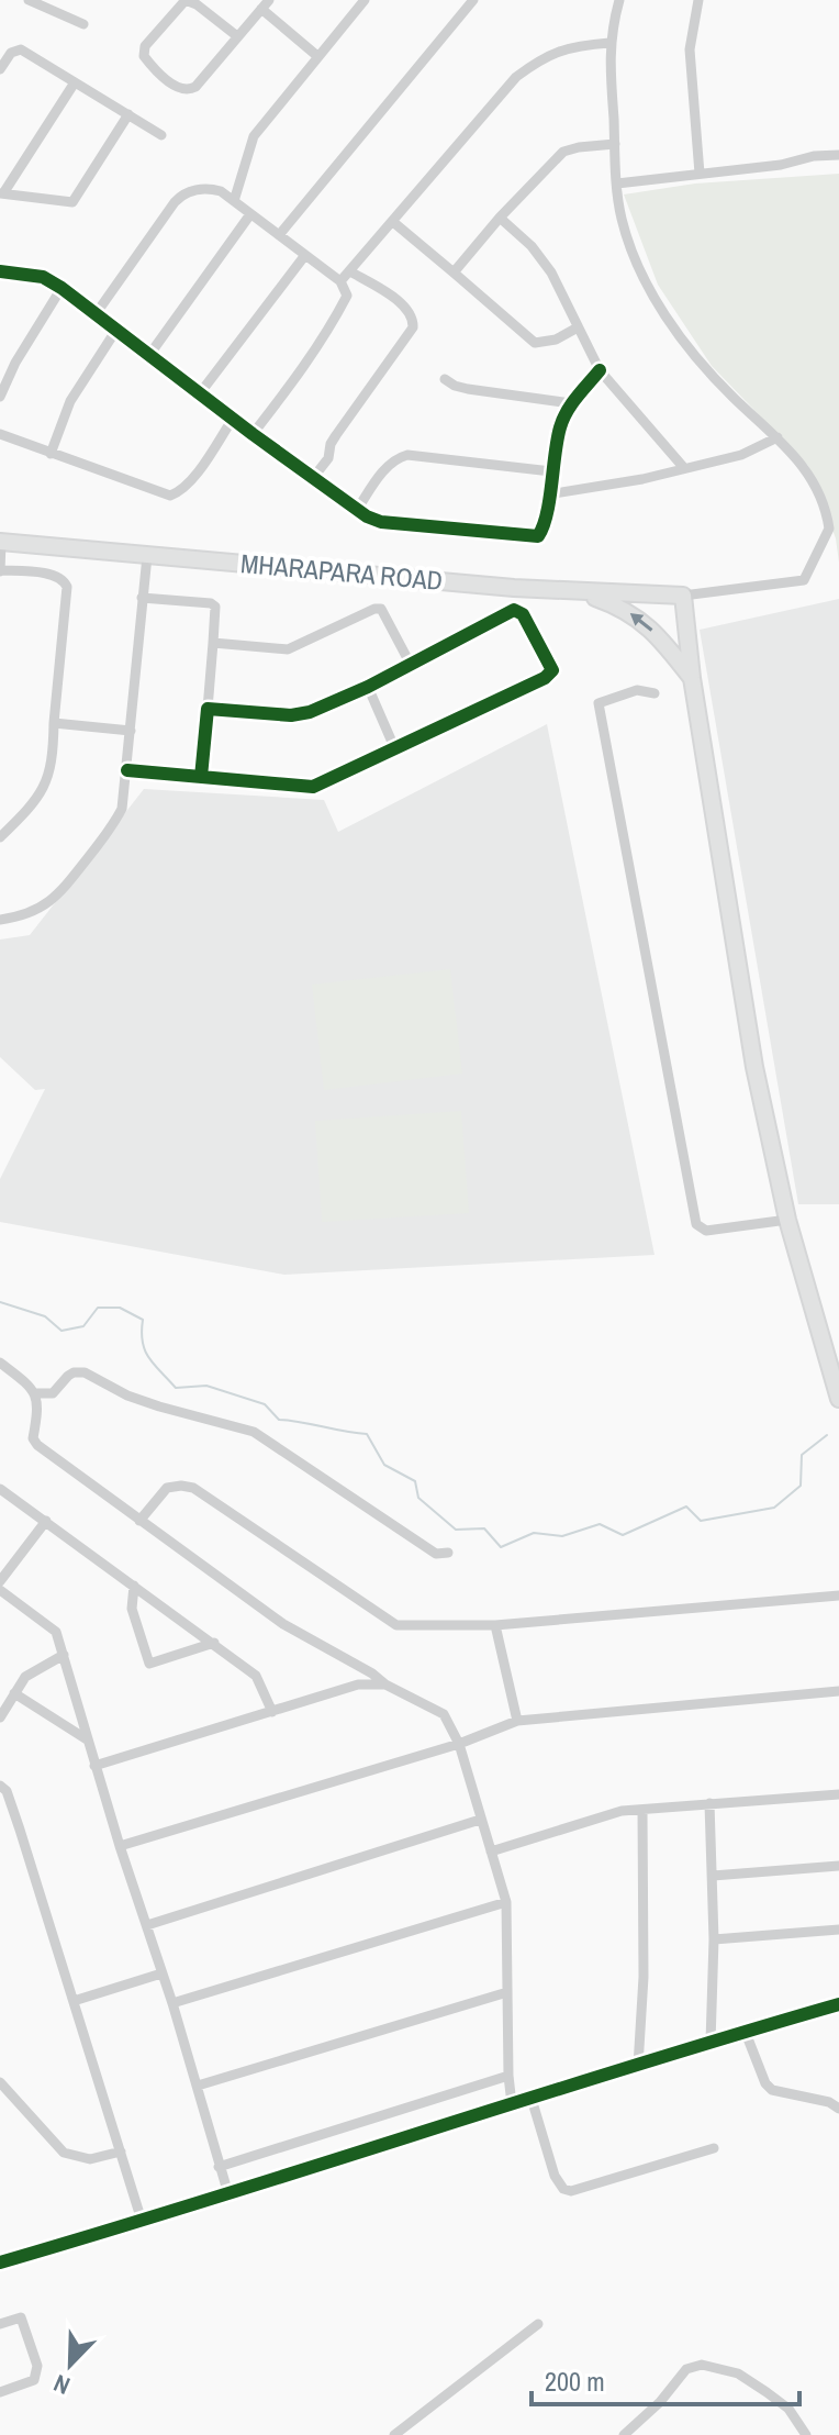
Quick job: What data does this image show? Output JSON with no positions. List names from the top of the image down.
{
  "streets": {
    "main road": ["MHARAPARA ROAD"]
  },
  "scale_bar": "200 m",
  "north": "bottom left"
}
